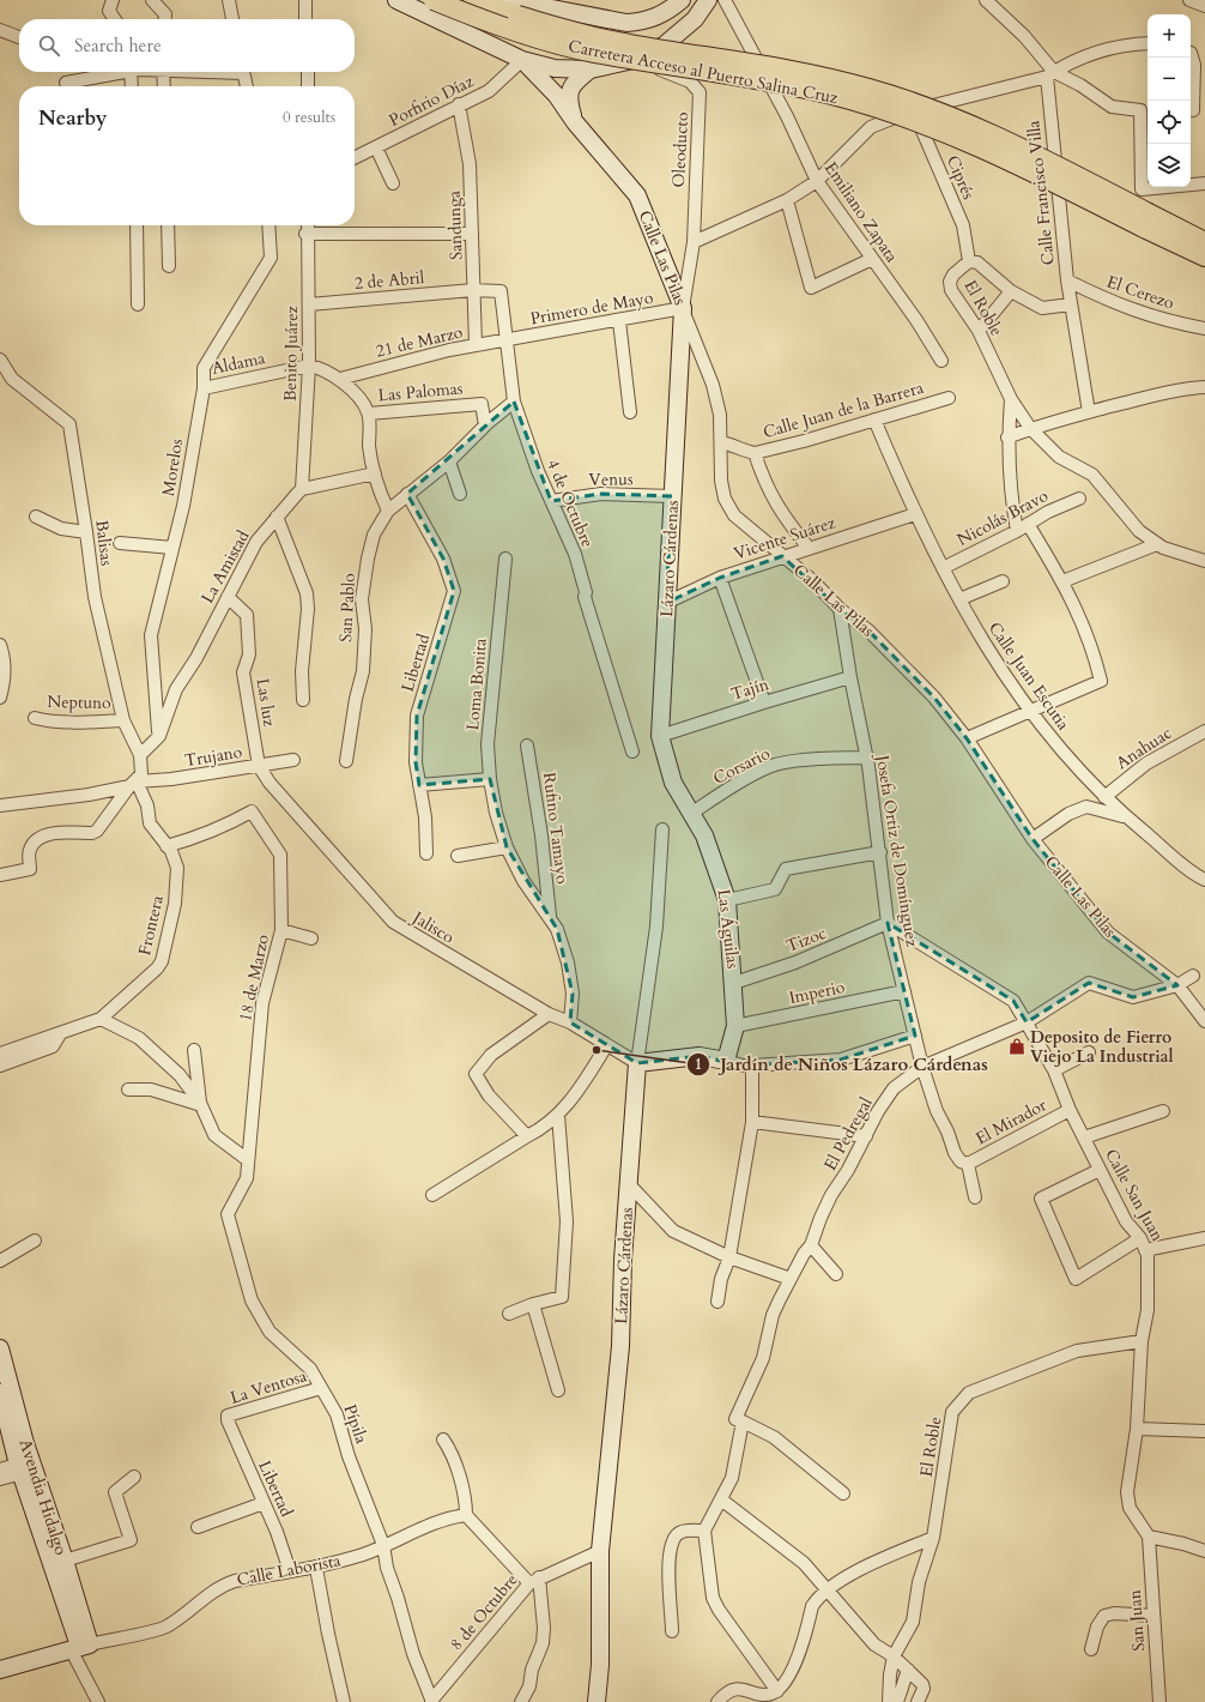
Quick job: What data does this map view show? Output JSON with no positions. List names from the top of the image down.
{
  "streets": {
    "main road": ["Carretera Acceso al Puerto Salina Cruz"],
    "street": [
      "Porfirio Díaz",
      "Oleoducto",
      "Ciprés",
      "Calle Francisco Villa",
      "Emiliano Zapata",
      "Sandunga",
      "Calle Las Pilas",
      "2 de Abril",
      "El Cerezo",
      "Primero de Mayo",
      "El Roble",
      "21 de Marzo",
      "Benito Juárez",
      "Aldama",
      "Las Palomas",
      "Calle Juan de la Barrera",
      "Morelos",
      "Venus",
      "4 de Octubre",
      "Nicolás Bravo",
      "Vicente Suárez",
      "Balisas",
      "Lázaro Cárdenas",
      "La Amistad",
      "San Pablo",
      "Libertad",
      "Calle Juan Escutia",
      "Loma Bonita",
      "Tajín",
      "Neptuno",
      "Las luz",
      "Anahuac",
      "Trujano",
      "Corsario",
      "Rufino Tamayo",
      "Josefa Ortiz de Domínguez",
      "Frontera",
      "Jalisco",
      "Las Águilas",
      "Tizoc",
      "18 de Marzo",
      "Imperio",
      "El Mirador",
      "El Pedregal",
      "Calle San Juan",
      "La Ventosa",
      "Pípila",
      "Avendia Hidalgo",
      "Calle Laborista",
      "8 de Octubre",
      "San Juan"
    ]
  },
  "crossings": [
    ["Porfirio Díaz", "Sandunga"],
    ["Porfirio Díaz", "Calle Las Pilas"],
    ["Oleoducto", "Calle Las Pilas"],
    ["Oleoducto", "Primero de Mayo"],
    ["Oleoducto", "Lázaro Cárdenas"],
    ["Ciprés", "El Roble"],
    ["Calle Francisco Villa", "El Cerezo"],
    ["Calle Francisco Villa", "El Roble"],
    ["Sandunga", "2 de Abril"],
    ["Sandunga", "21 de Marzo"],
    ["Sandunga", "4 de Octubre"],
    ["Calle Las Pilas", "Primero de Mayo"],
    ["Calle Las Pilas", "Calle Juan de la Barrera"],
    ["Calle Las Pilas", "Vicente Suárez"],
    ["Calle Las Pilas", "Lázaro Cárdenas"],
    ["Calle Las Pilas", "Josefa Ortiz de Domínguez"],
    ["Calle Las Pilas", "El Pedregal"],
    ["2 de Abril", "Benito Juárez"],
    ["2 de Abril", "4 de Octubre"],
    ["Primero de Mayo", "21 de Marzo"],
    ["Primero de Mayo", "4 de Octubre"],
    ["Primero de Mayo", "Lázaro Cárdenas"],
    ["El Roble", "Calle San Juan"],
    ["21 de Marzo", "4 de Octubre"],
    ["Benito Juárez", "Aldama"],
    ["Benito Juárez", "La Amistad"],
    ["Aldama", "Morelos"],
    ["Las Palomas", "San Pablo"],
    ["Calle Juan de la Barrera", "Calle Juan Escutia"],
    ["Morelos", "La Amistad"],
    ["Venus", "4 de Octubre"],
    ["Venus", "Lázaro Cárdenas"],
    ["4 de Octubre", "San Pablo"],
    ["Nicolás Bravo", "Calle Juan Escutia"],
    ["Vicente Suárez", "Lázaro Cárdenas"],
    ["Vicente Suárez", "Calle Juan Escutia"],
    ["Balisas", "Neptuno"],
    ["Lázaro Cárdenas", "Tajín"],
    ["Lázaro Cárdenas", "Corsario"],
    ["Lázaro Cárdenas", "Jalisco"],
    ["Lázaro Cárdenas", "Las Águilas"],
    ["Lázaro Cárdenas", "8 de Octubre"],
    ["La Amistad", "Las luz"],
    ["San Pablo", "Libertad"],
    ["Libertad", "La Ventosa"],
    ["Libertad", "Calle Laborista"],
    ["Calle Juan Escutia", "Anahuac"],
    ["Loma Bonita", "Rufino Tamayo"],
    ["Tajín", "Josefa Ortiz de Domínguez"],
    ["Las luz", "Trujano"],
    ["Las luz", "Jalisco"],
    ["Trujano", "Frontera"],
    ["Trujano", "Jalisco"],
    ["Corsario", "Josefa Ortiz de Domínguez"],
    ["Corsario", "Las Águilas"],
    ["Josefa Ortiz de Domínguez", "Tizoc"],
    ["Josefa Ortiz de Domínguez", "Imperio"],
    ["Josefa Ortiz de Domínguez", "El Mirador"],
    ["Josefa Ortiz de Domínguez", "El Pedregal"],
    ["Josefa Ortiz de Domínguez", "Calle San Juan"],
    ["Frontera", "18 de Marzo"],
    ["Las Águilas", "Tizoc"],
    ["Las Águilas", "Imperio"],
    ["Tizoc", "Calle San Juan"],
    ["18 de Marzo", "Pípila"],
    ["El Mirador", "Calle San Juan"],
    ["El Pedregal", "Calle San Juan"],
    ["Calle San Juan", "San Juan"],
    ["La Ventosa", "Pípila"],
    ["Pípila", "Calle Laborista"],
    ["Pípila", "8 de Octubre"],
    ["Avendia Hidalgo", "Calle Laborista"]
  ],
  "places": {
    "shop": ["Deposito de Fierro Viejo La Industrial"],
    "other": ["Jardín de Niños Lázaro Cárdenas"]
  },
  "page": {
    "map_buttons": ["+", "−"],
    "search": "Search here",
    "heading": ["Nearby", "0 results"]
  }
}
